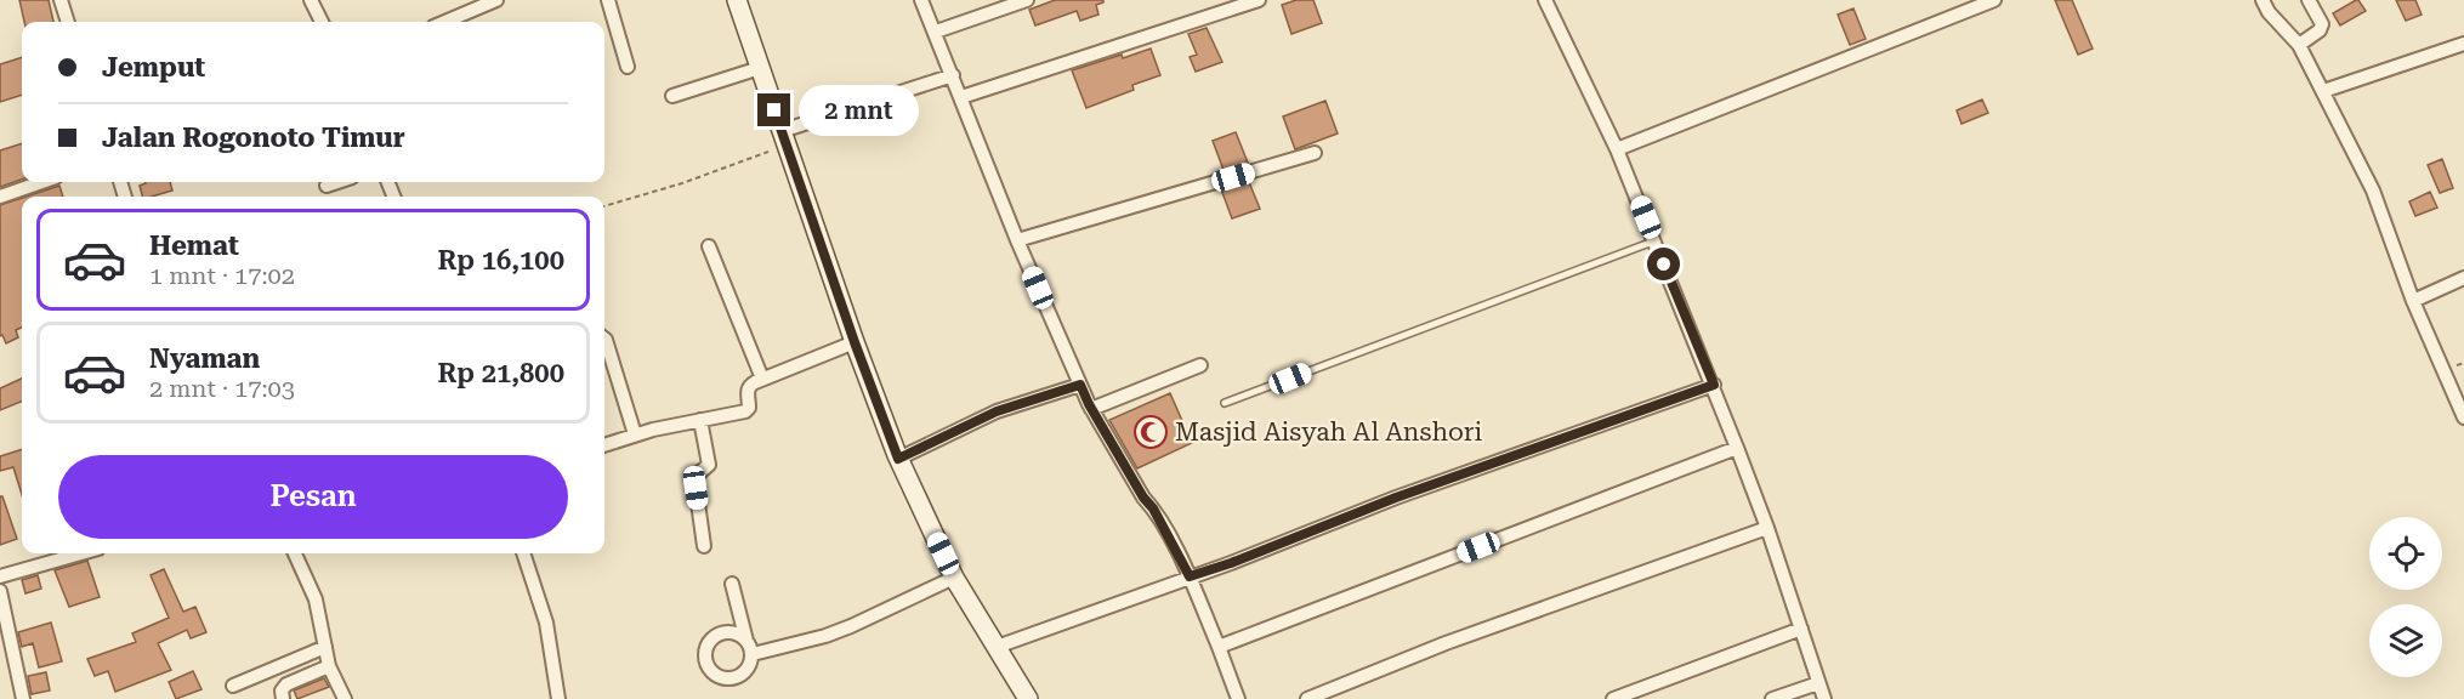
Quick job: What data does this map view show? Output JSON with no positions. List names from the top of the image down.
{
  "places": {
    "mosque": ["Masjid Aisyah Al Anshori"]
  },
  "page": {
    "banner": ["Jemput", "Jalan Rogonoto Timur"],
    "bubble": "2 mnt",
    "list": [
      {
        "name": "Hemat",
        "note": "1 mnt · 17:02",
        "value": "Rp 16,100"
      },
      {
        "name": "Nyaman",
        "note": "2 mnt · 17:03",
        "value": "Rp 21,800"
      }
    ],
    "buttons": "Pesan"
  }
}
